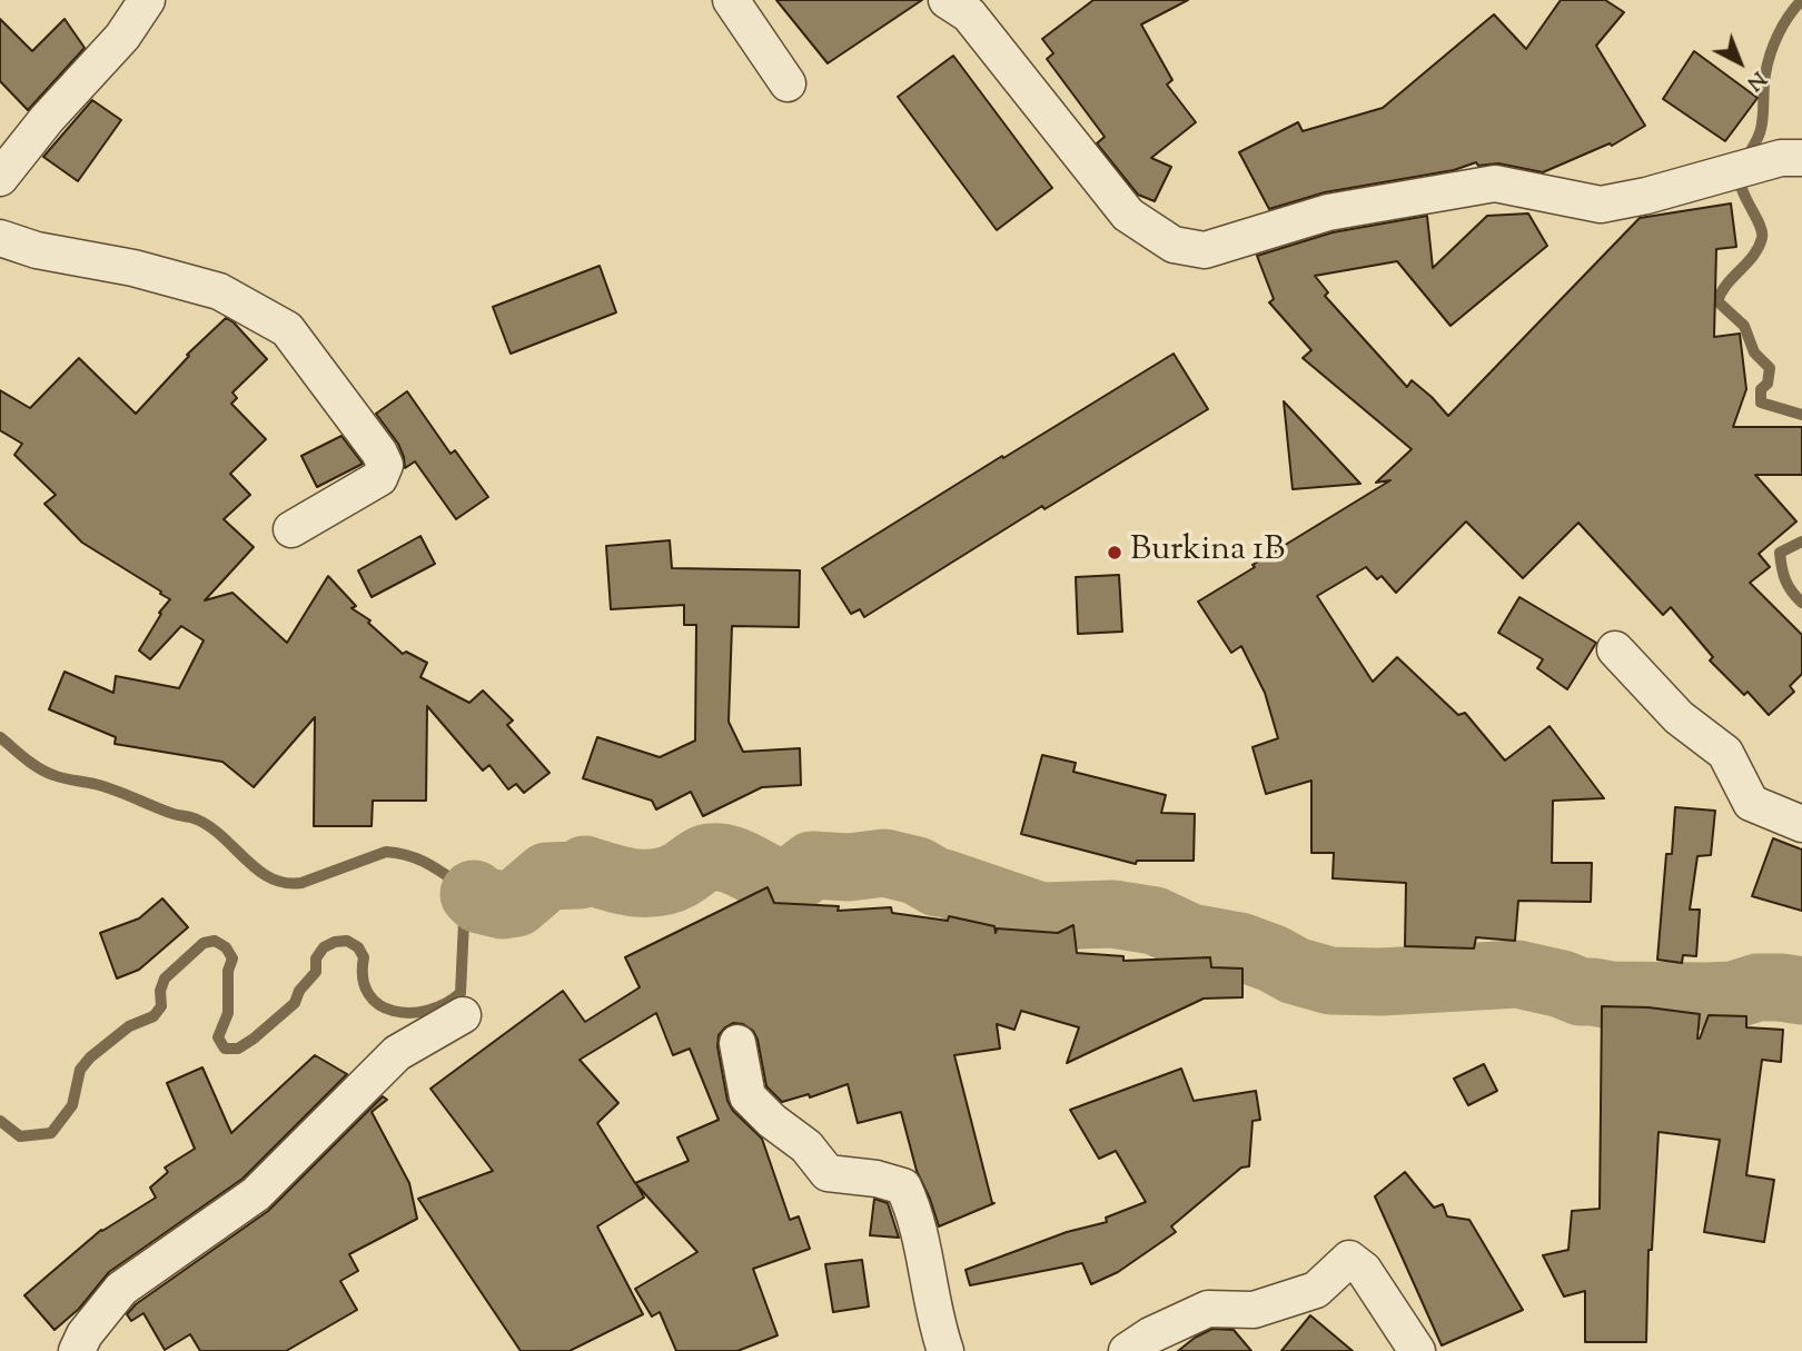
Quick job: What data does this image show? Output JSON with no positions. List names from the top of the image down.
{
  "places": ["Burkina 1B"],
  "north": "bottom right"
}
